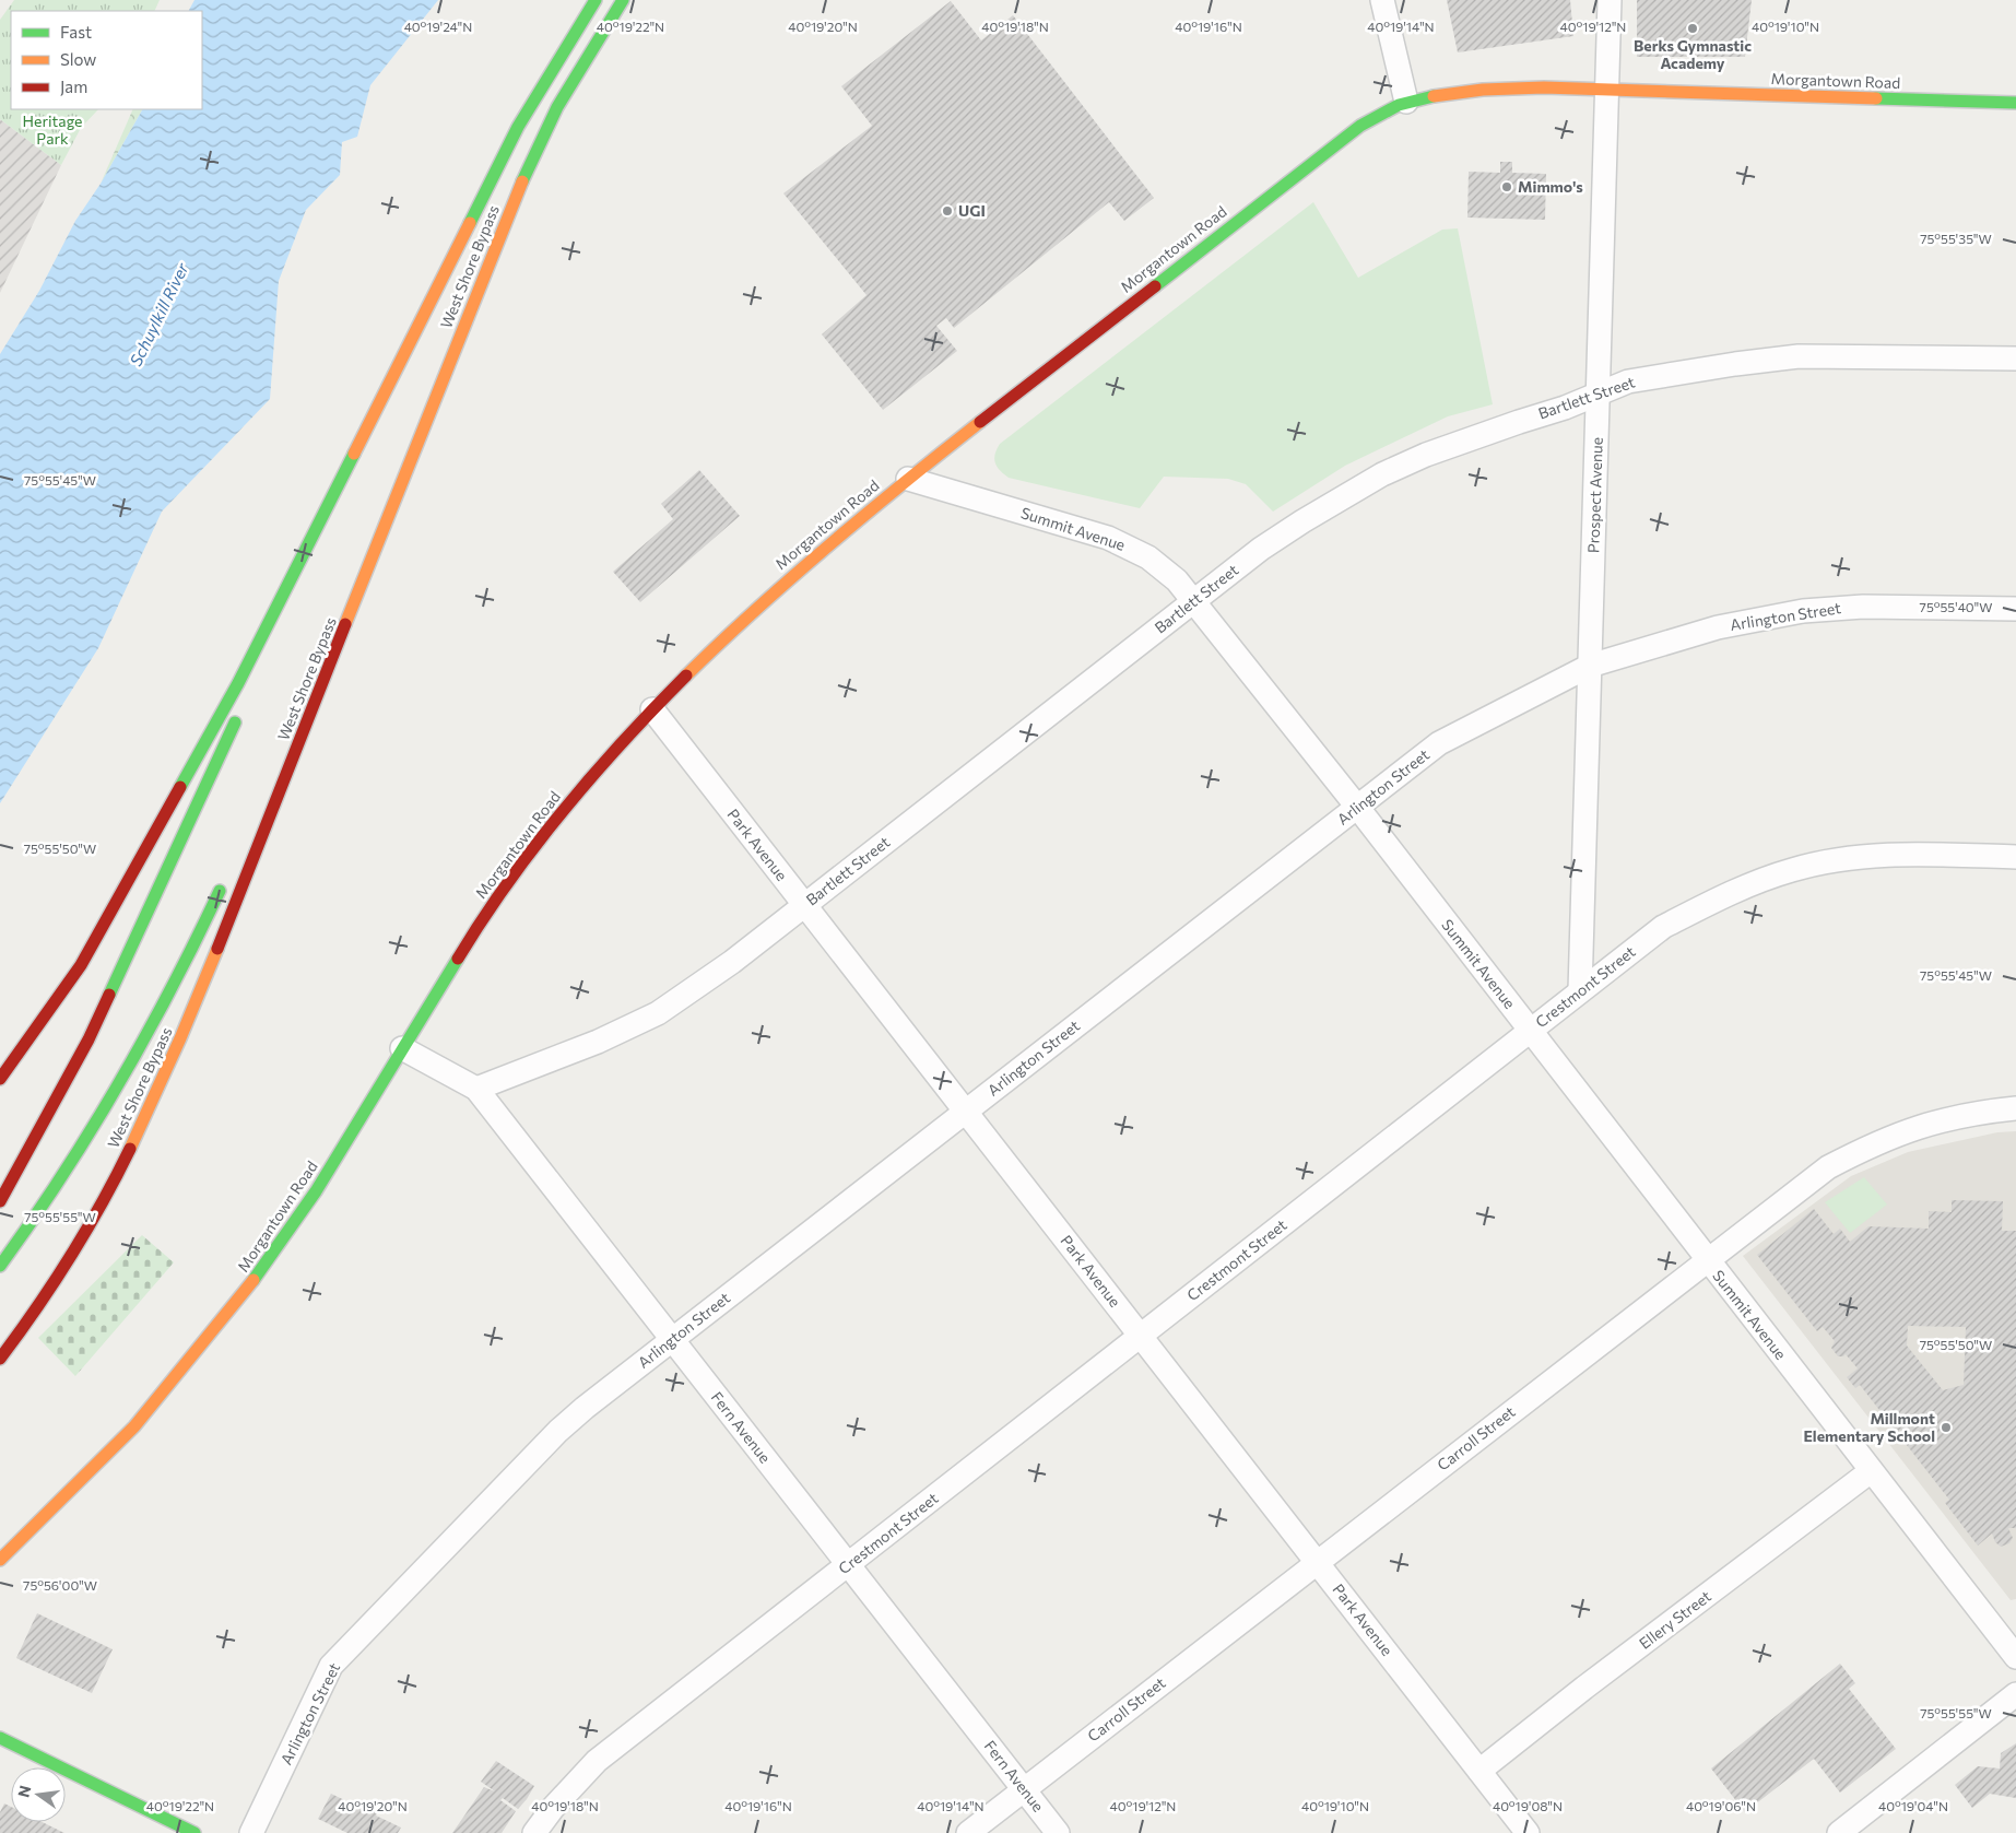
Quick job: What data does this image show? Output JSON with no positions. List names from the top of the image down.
{
  "streets": {
    "main road": ["Morgantown Road", "West Shore Bypass"],
    "street": [
      "Bartlett Street",
      "Prospect Avenue",
      "Summit Avenue",
      "Arlington Street",
      "Park Avenue",
      "Crestmont Street",
      "Fern Avenue",
      "Carroll Street",
      "Ellery Street"
    ]
  },
  "crossings": [
    ["Morgantown Road", "Prospect Avenue"],
    ["Morgantown Road", "Summit Avenue"],
    ["Morgantown Road", "Park Avenue"],
    ["Morgantown Road", "Fern Avenue"],
    ["Bartlett Street", "Prospect Avenue"],
    ["Bartlett Street", "Summit Avenue"],
    ["Bartlett Street", "Park Avenue"],
    ["Bartlett Street", "Fern Avenue"],
    ["Prospect Avenue", "Arlington Street"],
    ["Prospect Avenue", "Crestmont Street"],
    ["Summit Avenue", "Arlington Street"],
    ["Summit Avenue", "Crestmont Street"],
    ["Summit Avenue", "Carroll Street"],
    ["Summit Avenue", "Ellery Street"],
    ["Arlington Street", "Park Avenue"],
    ["Arlington Street", "Fern Avenue"],
    ["Park Avenue", "Crestmont Street"],
    ["Park Avenue", "Carroll Street"],
    ["Park Avenue", "Ellery Street"],
    ["Crestmont Street", "Fern Avenue"],
    ["Fern Avenue", "Carroll Street"]
  ],
  "water": ["Schuylkill River"],
  "parks": ["Heritage Park"],
  "places": [
    "Berks Gymnastic Academy",
    "Mimmo's",
    "UGI",
    "Millmont Elementary School"
  ],
  "legend": ["Fast", "Slow", "Jam"],
  "north": "left",
  "coordinates": [
    "40°19'24\"N",
    "40°19'22\"N",
    "40°19'20\"N",
    "40°19'18\"N",
    "40°19'16\"N",
    "40°19'14\"N",
    "40°19'12\"N",
    "40°19'10\"N",
    "75°55'35\"W",
    "75°55'45\"W",
    "75°55'40\"W",
    "75°55'50\"W",
    "75°55'55\"W",
    "75°56'00\"W",
    "40°19'08\"N",
    "40°19'06\"N",
    "40°19'04\"N"
  ]
}
